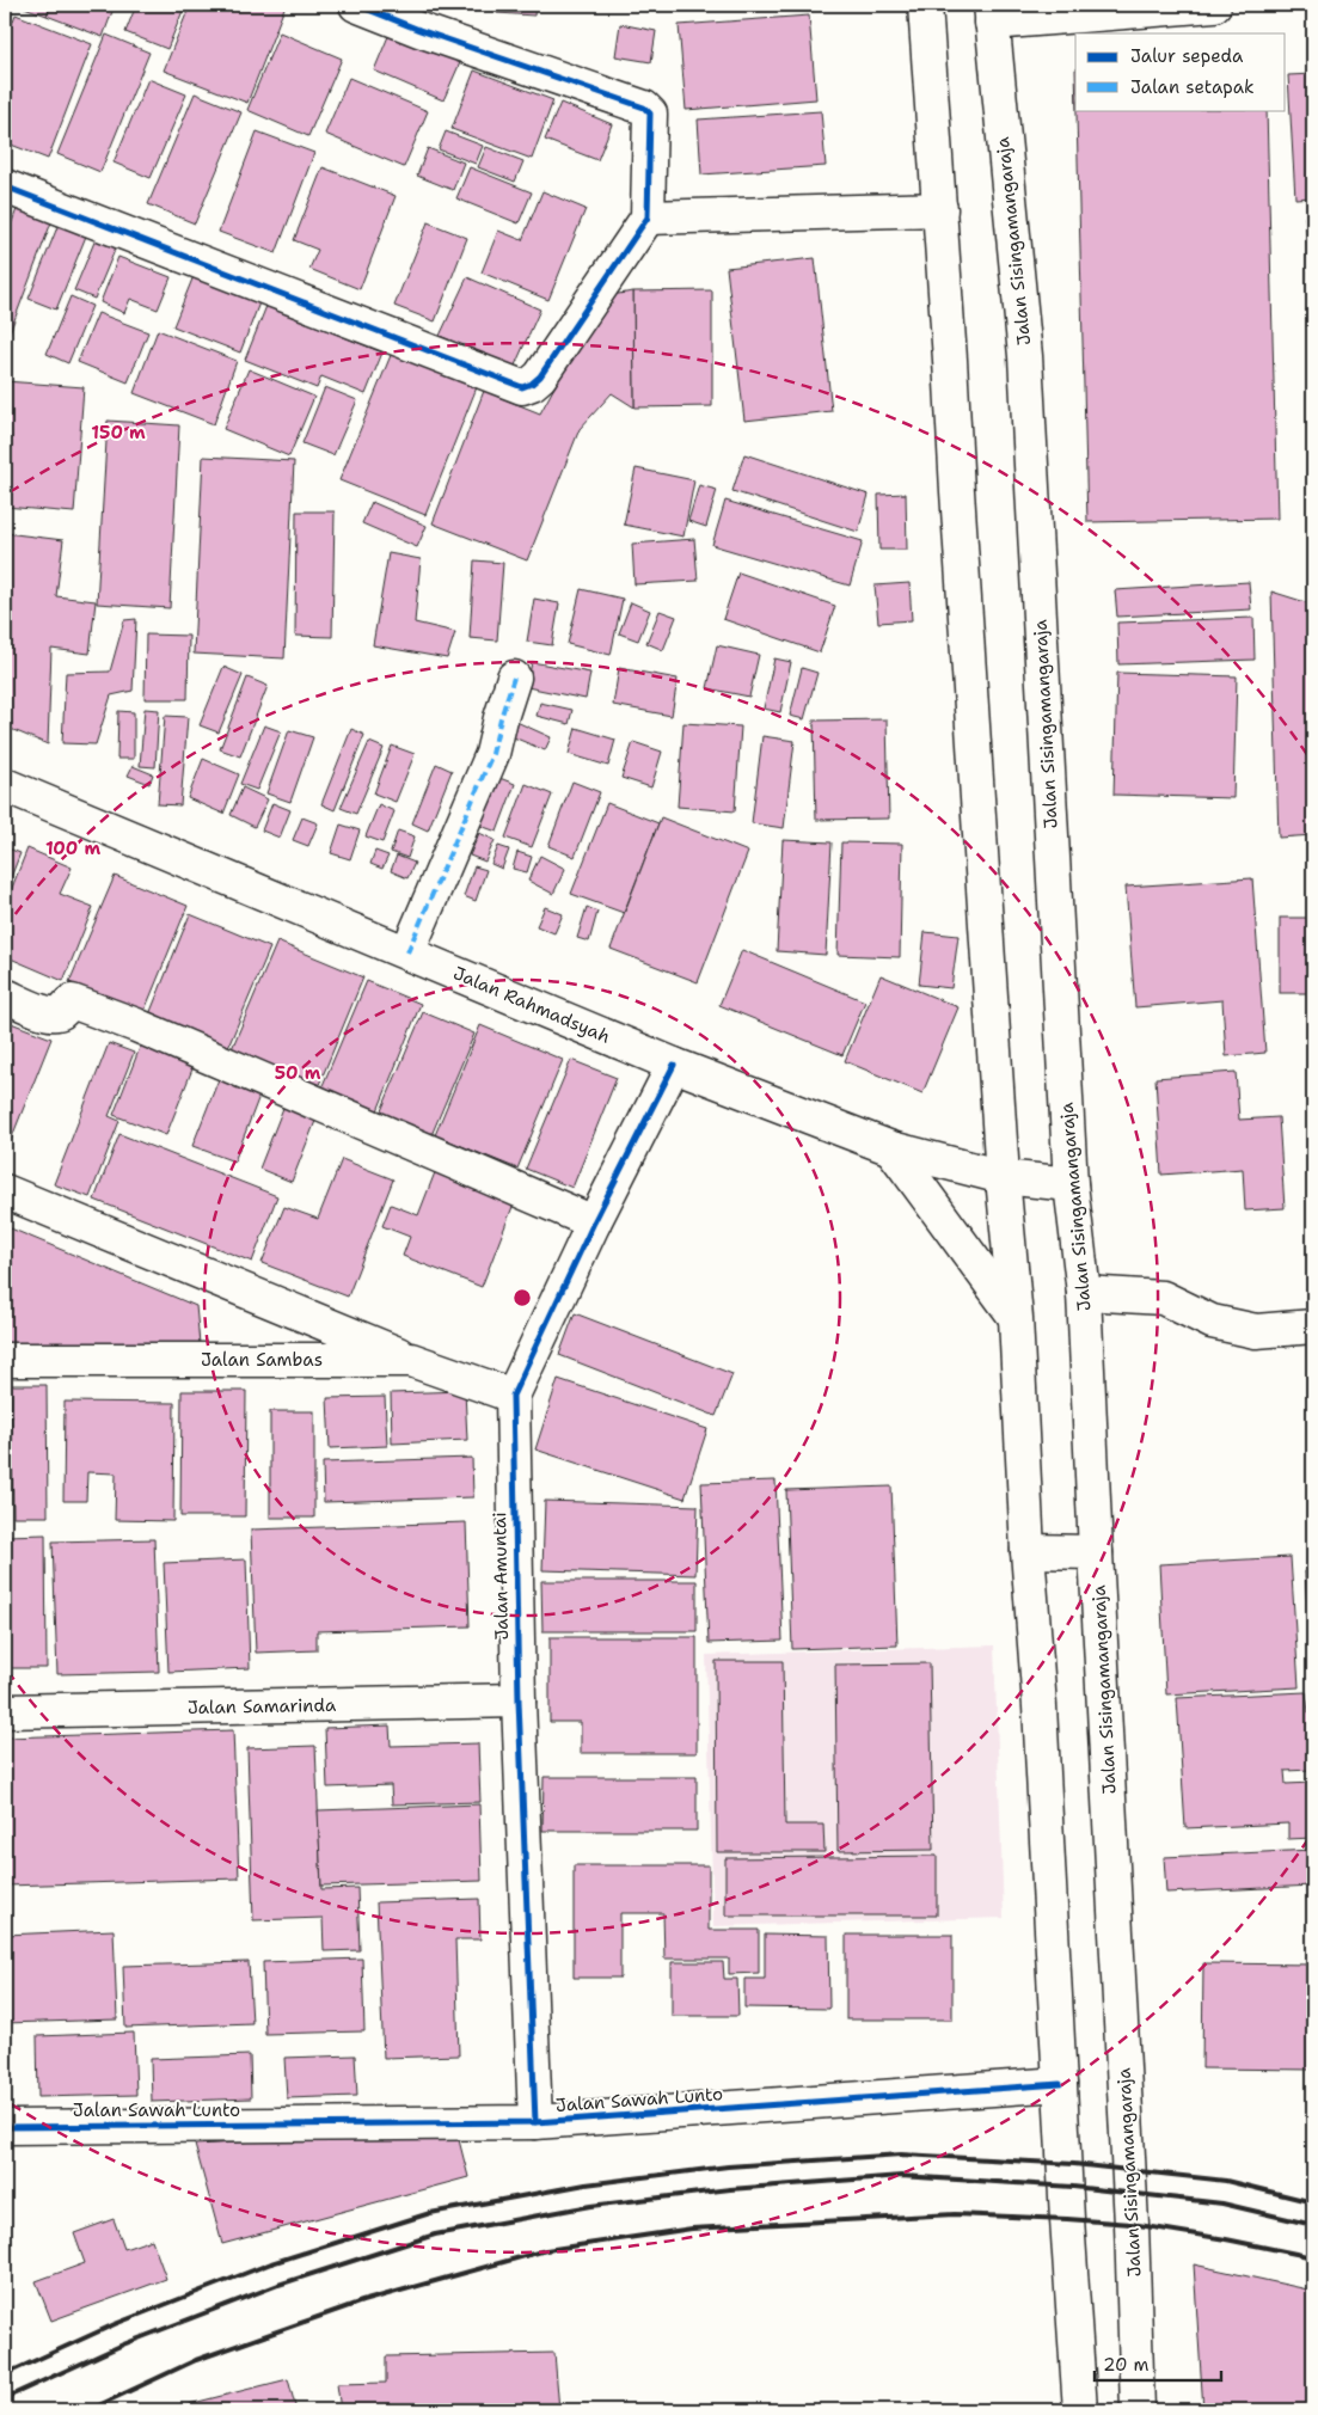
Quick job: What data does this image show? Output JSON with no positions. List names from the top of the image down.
{
  "streets": {
    "street": [
      "Jalan Sisingamangaraja",
      "Jalan Rahmadsyah",
      "Jalan Sambas",
      "Jalan Amuntai",
      "Jalan Samarinda",
      "Jalan Sawah Lunto"
    ]
  },
  "crossings": [
    ["Jalan Sisingamangaraja", "Jalan Rahmadsyah"],
    ["Jalan Rahmadsyah", "Jalan Amuntai"],
    ["Jalan Sambas", "Jalan Amuntai"],
    ["Jalan Amuntai", "Jalan Samarinda"],
    ["Jalan Amuntai", "Jalan Sawah Lunto"]
  ],
  "legend": ["Jalur sepeda", "Jalan setapak"],
  "scale_bar": "20 m",
  "rings": ["150 m", "100 m", "50 m"]
}
